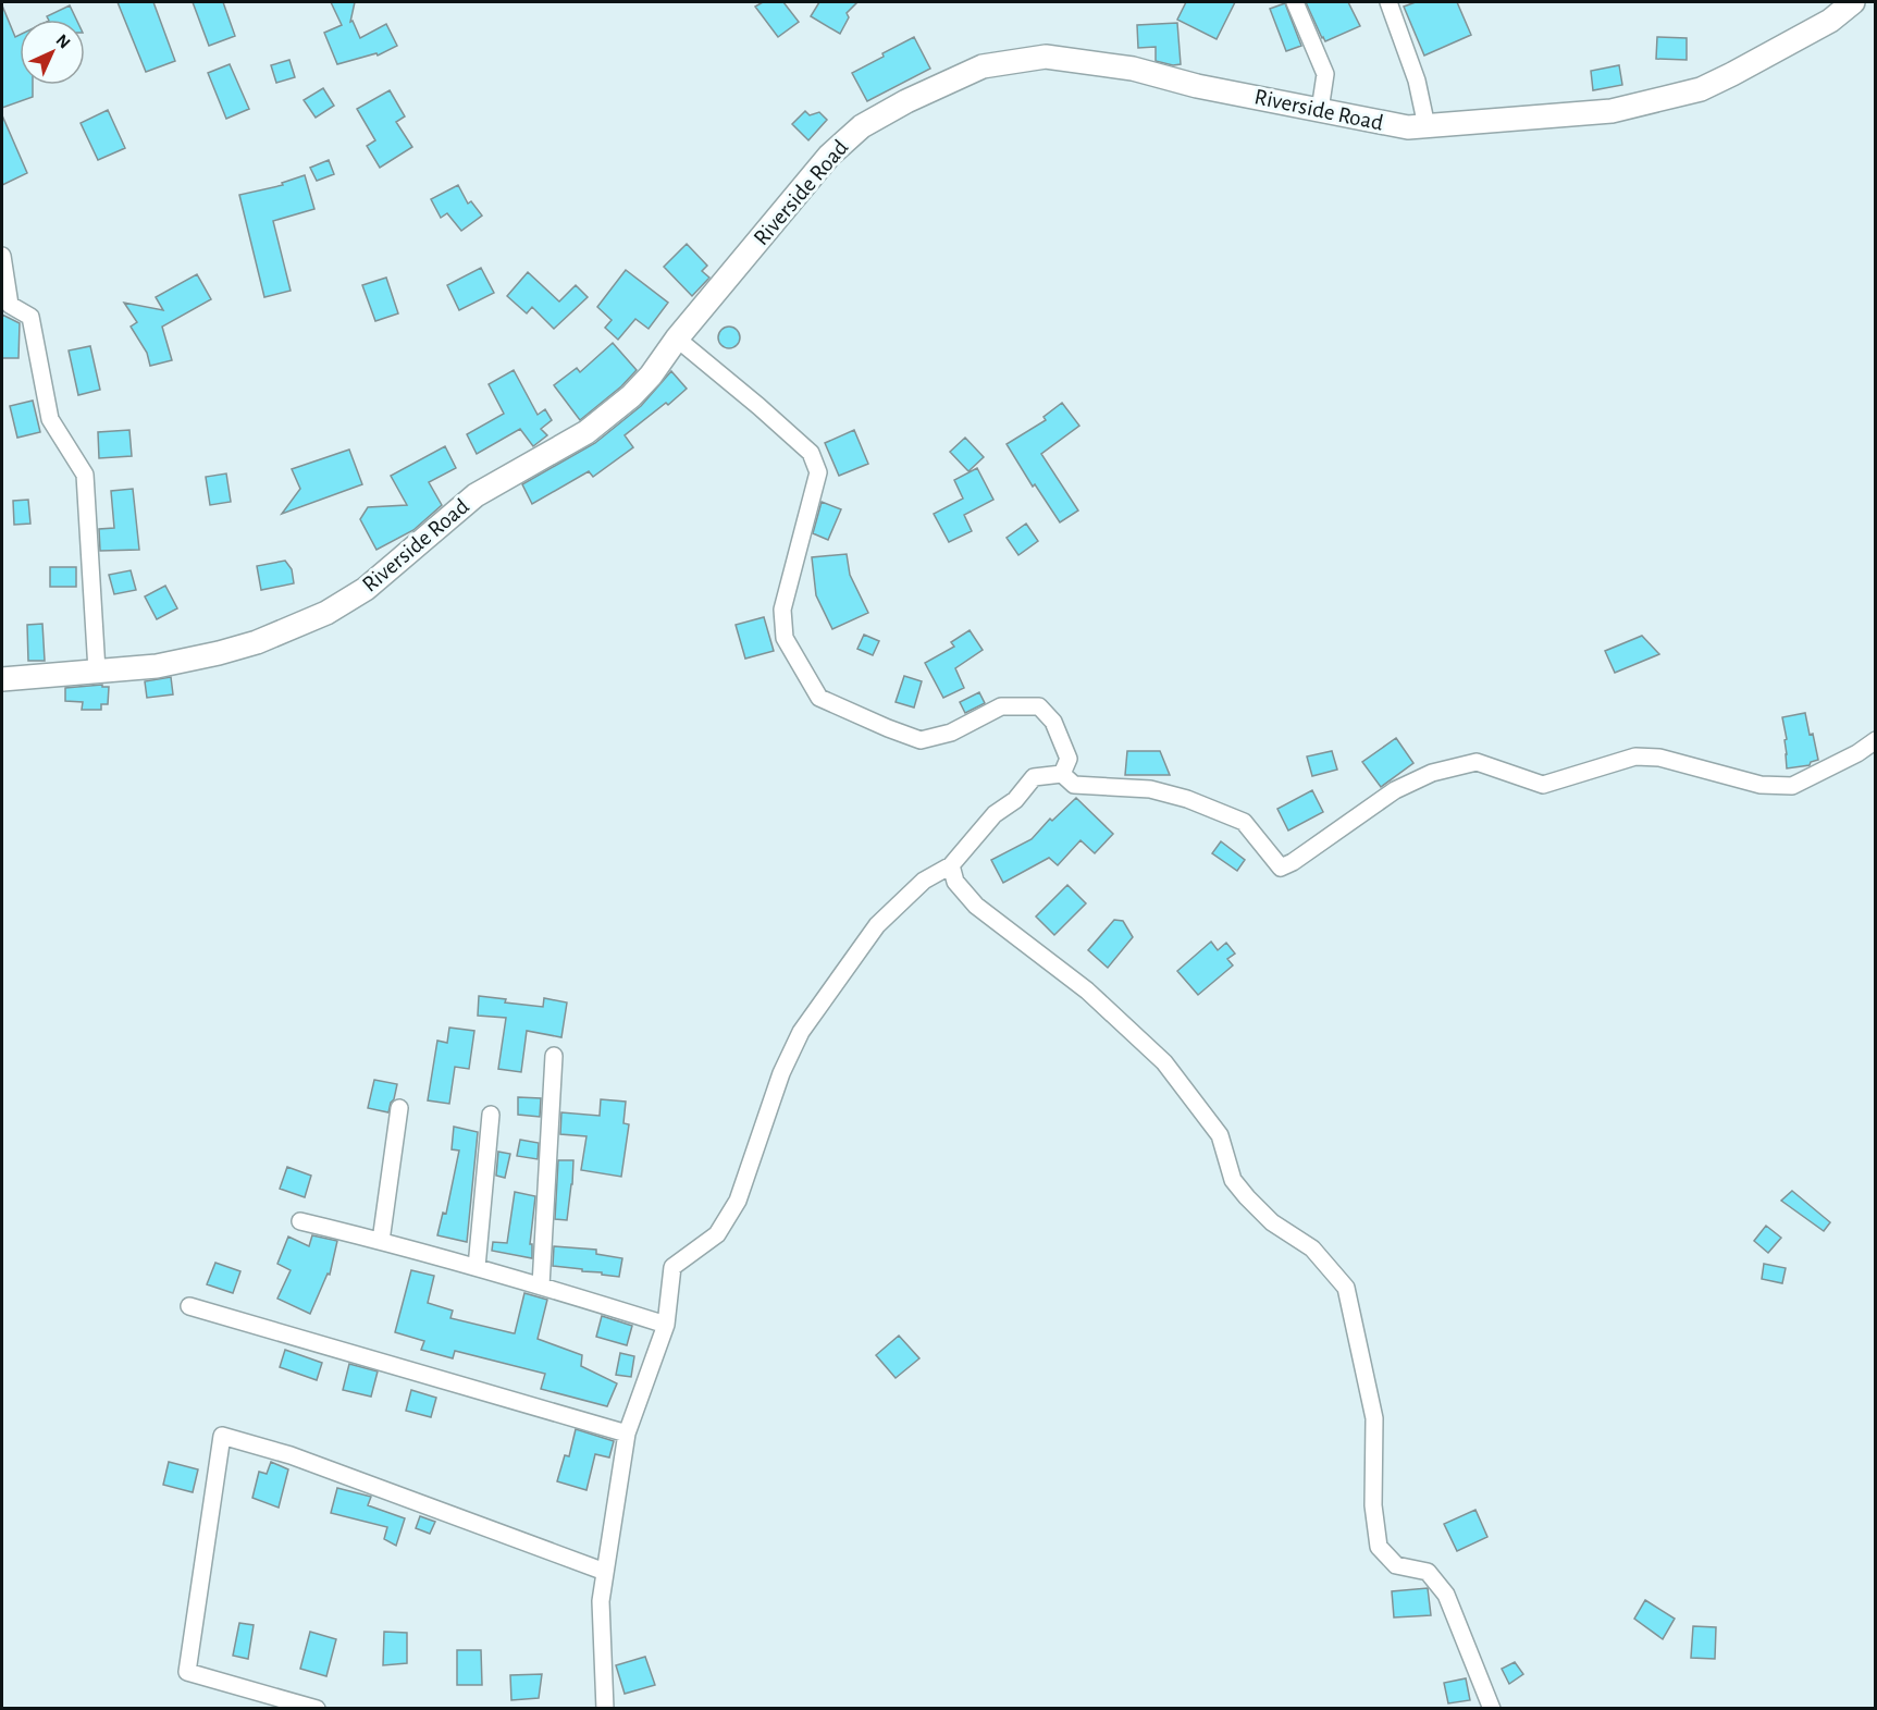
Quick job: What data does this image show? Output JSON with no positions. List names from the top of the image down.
{
  "streets": {
    "street": ["Riverside Road"]
  },
  "north": "top right"
}
